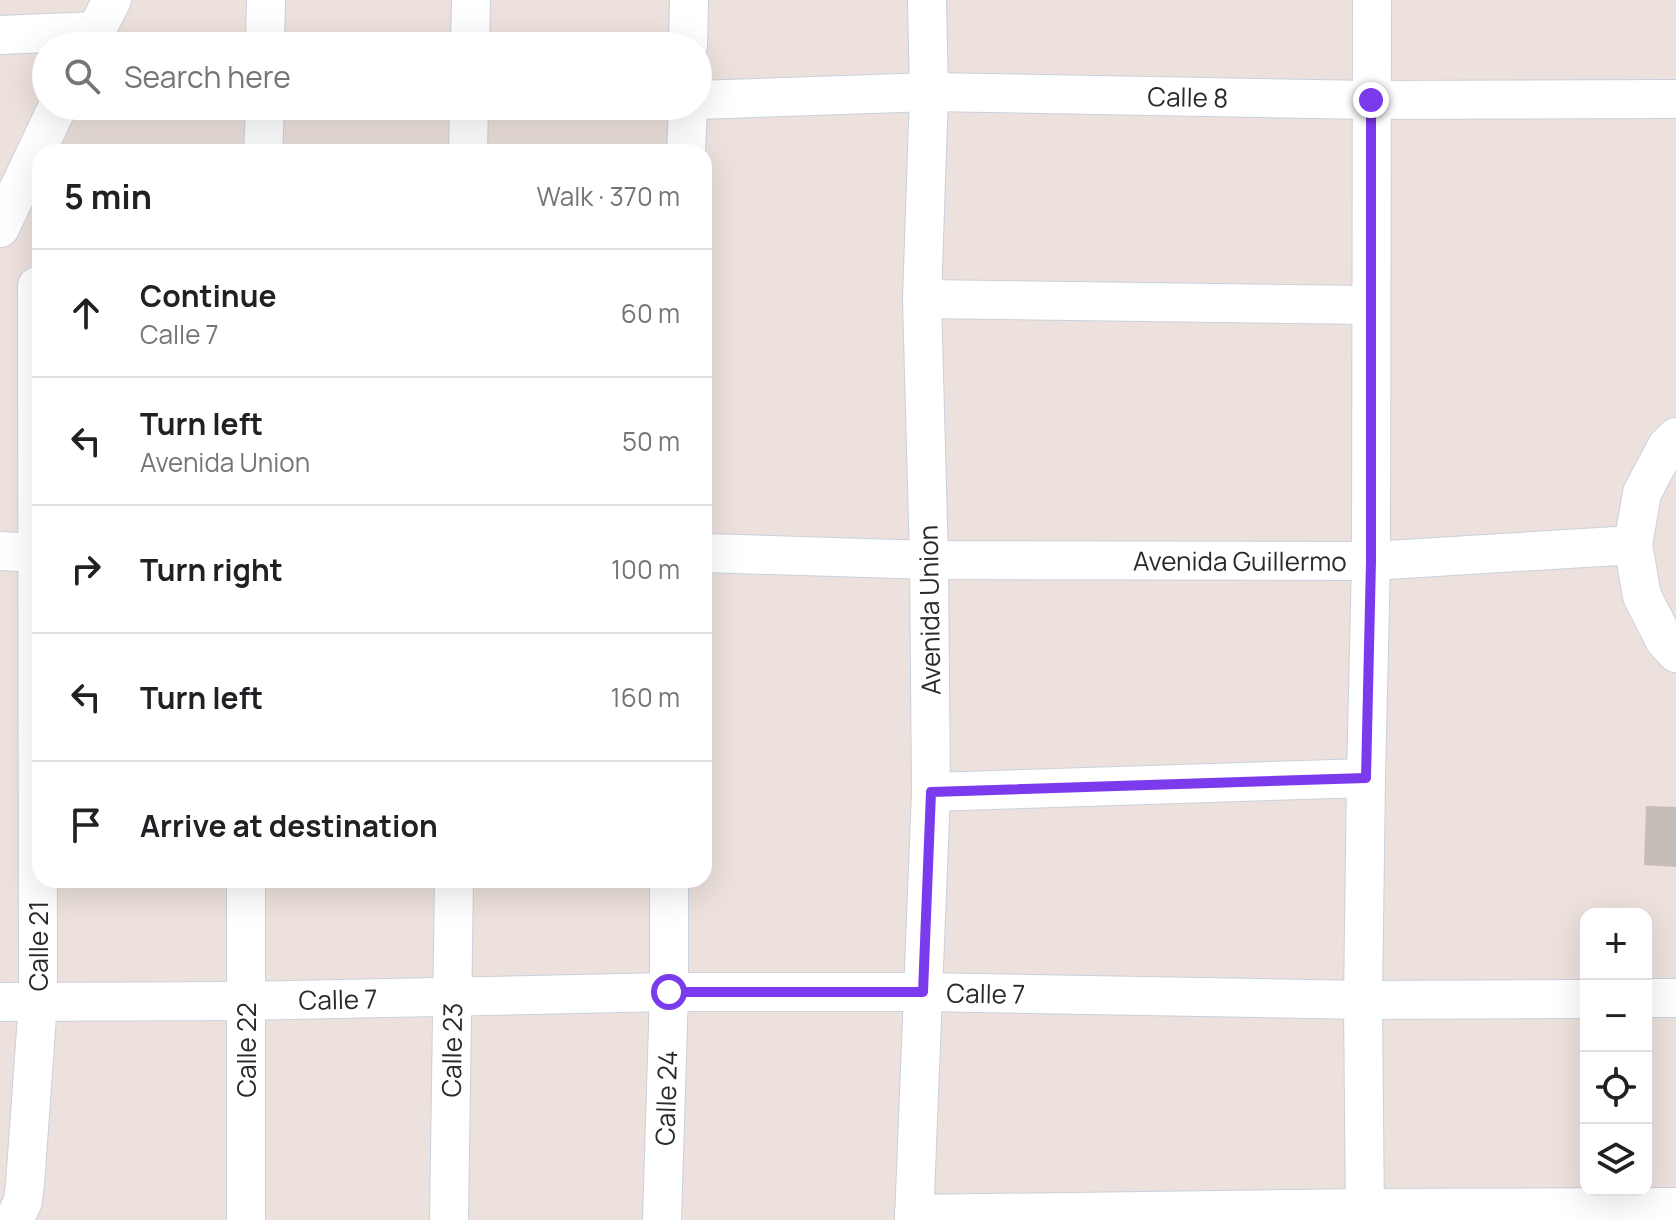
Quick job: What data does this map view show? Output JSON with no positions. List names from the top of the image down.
{
  "streets": {
    "street": [
      "Calle 8",
      "Avenida Guillermo",
      "Avenida Union",
      "Calle 21",
      "Calle 7",
      "Calle 22",
      "Calle 23",
      "Calle 24"
    ]
  },
  "crossings": [
    ["Calle 8", "Avenida Union"],
    ["Avenida Guillermo", "Avenida Union"],
    ["Avenida Union", "Calle 7"],
    ["Calle 21", "Calle 7"],
    ["Calle 7", "Calle 22"],
    ["Calle 7", "Calle 23"],
    ["Calle 7", "Calle 24"]
  ],
  "page": {
    "search": "Search here",
    "heading": ["5 min", "Walk · 370 m"],
    "list": [
      ["Continue", "Calle 7", "60 m"],
      ["Turn left", "Avenida Union", "50 m"],
      ["Turn right", "100 m"],
      ["Turn left", "160 m"],
      "Arrive at destination"
    ],
    "map_buttons": ["+", "−"]
  }
}
